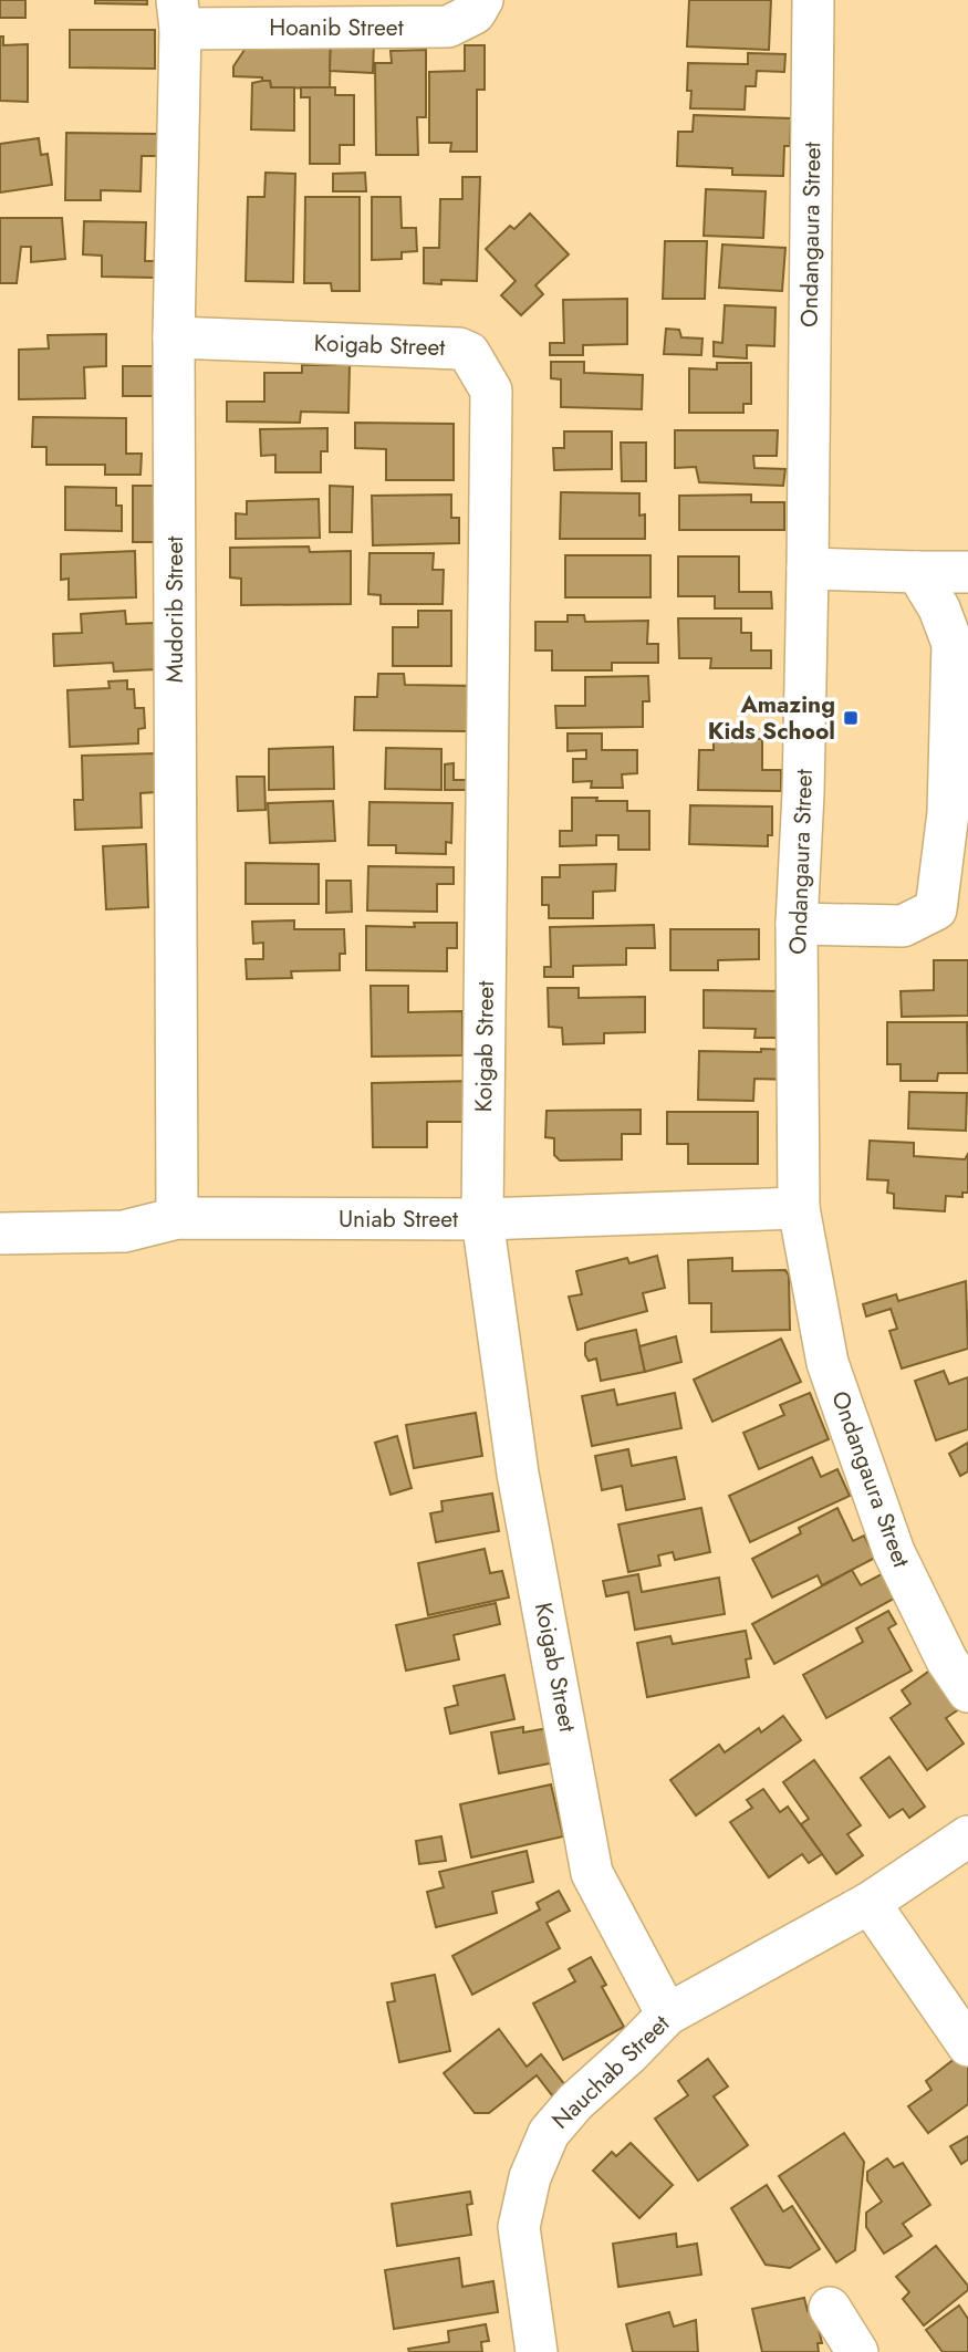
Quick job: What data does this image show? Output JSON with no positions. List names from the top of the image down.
{
  "streets": {
    "street": [
      "Hoanib Street",
      "Ondangaura Street",
      "Koigab Street",
      "Mudorib Street",
      "Uniab Street",
      "Nauchab Street"
    ]
  },
  "crossings": [
    ["Hoanib Street", "Mudorib Street"],
    ["Ondangaura Street", "Uniab Street"],
    ["Koigab Street", "Mudorib Street"],
    ["Koigab Street", "Uniab Street"],
    ["Koigab Street", "Nauchab Street"],
    ["Mudorib Street", "Uniab Street"]
  ],
  "places": {
    "transit": ["Amazing Kids School"]
  }
}
